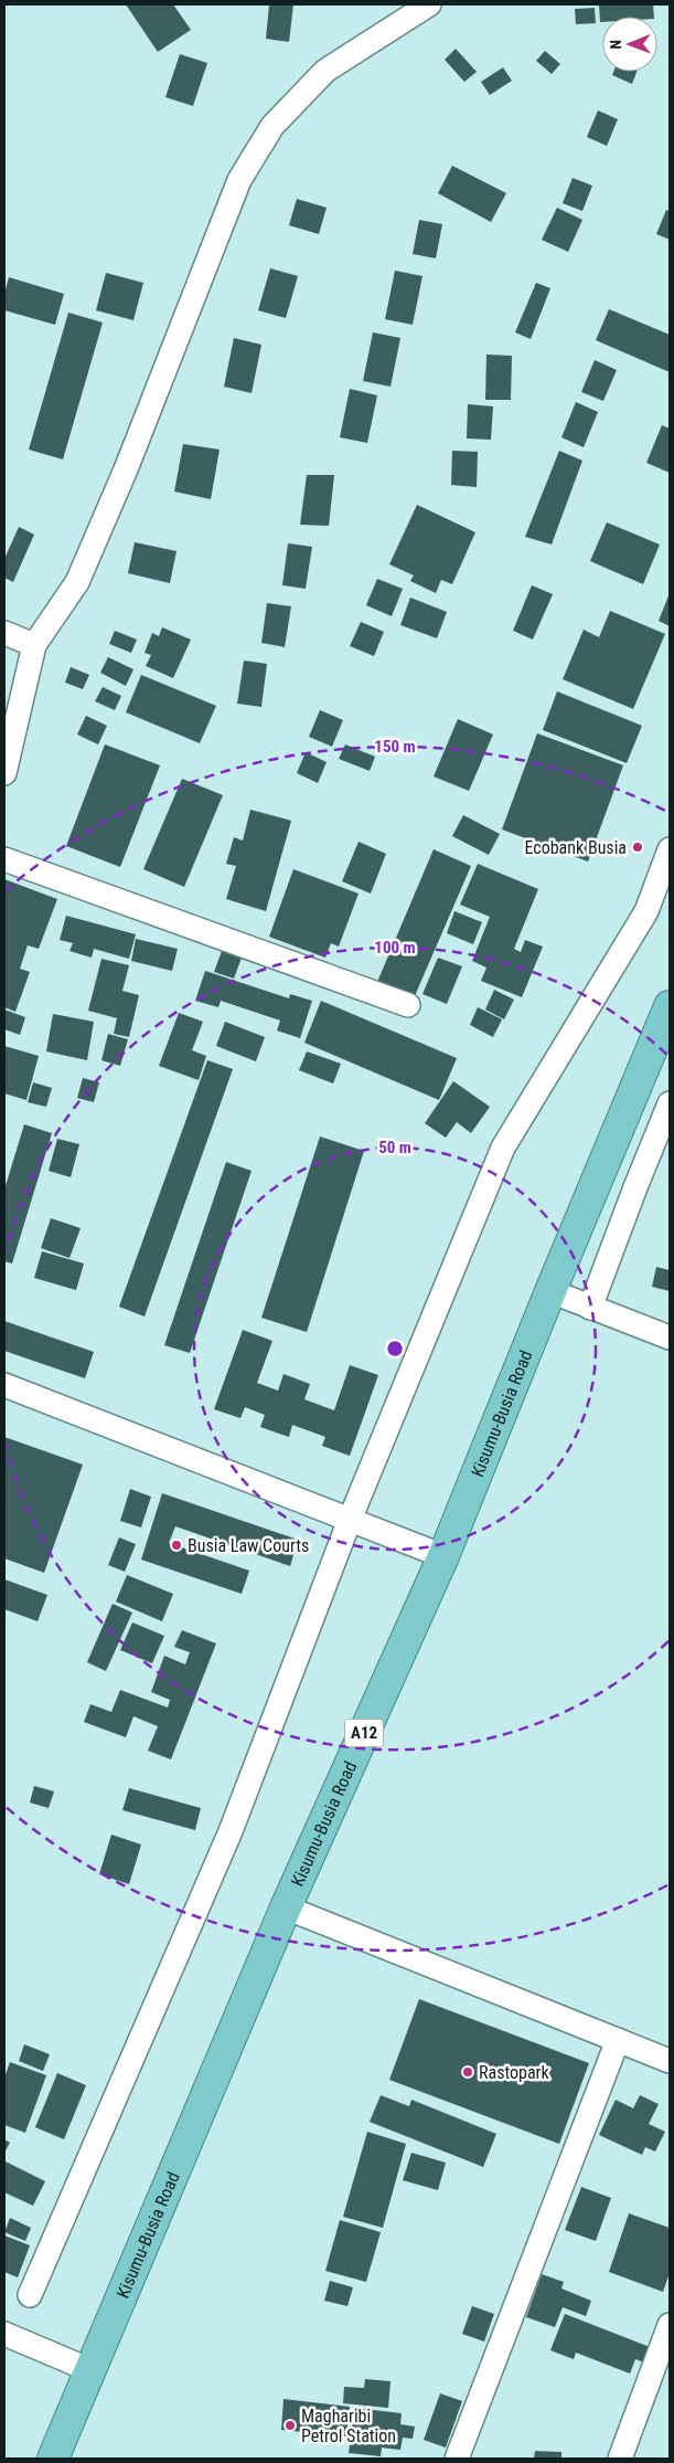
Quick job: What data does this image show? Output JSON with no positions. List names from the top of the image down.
{
  "streets": {
    "highway": ["Kisumu-Busia Road", "A12"]
  },
  "places": [
    "Ecobank Busia",
    "Busia Law Courts",
    "Rastopark",
    "Magharibi Petrol Station"
  ],
  "north": "left",
  "rings": ["150 m", "100 m", "50 m"]
}
